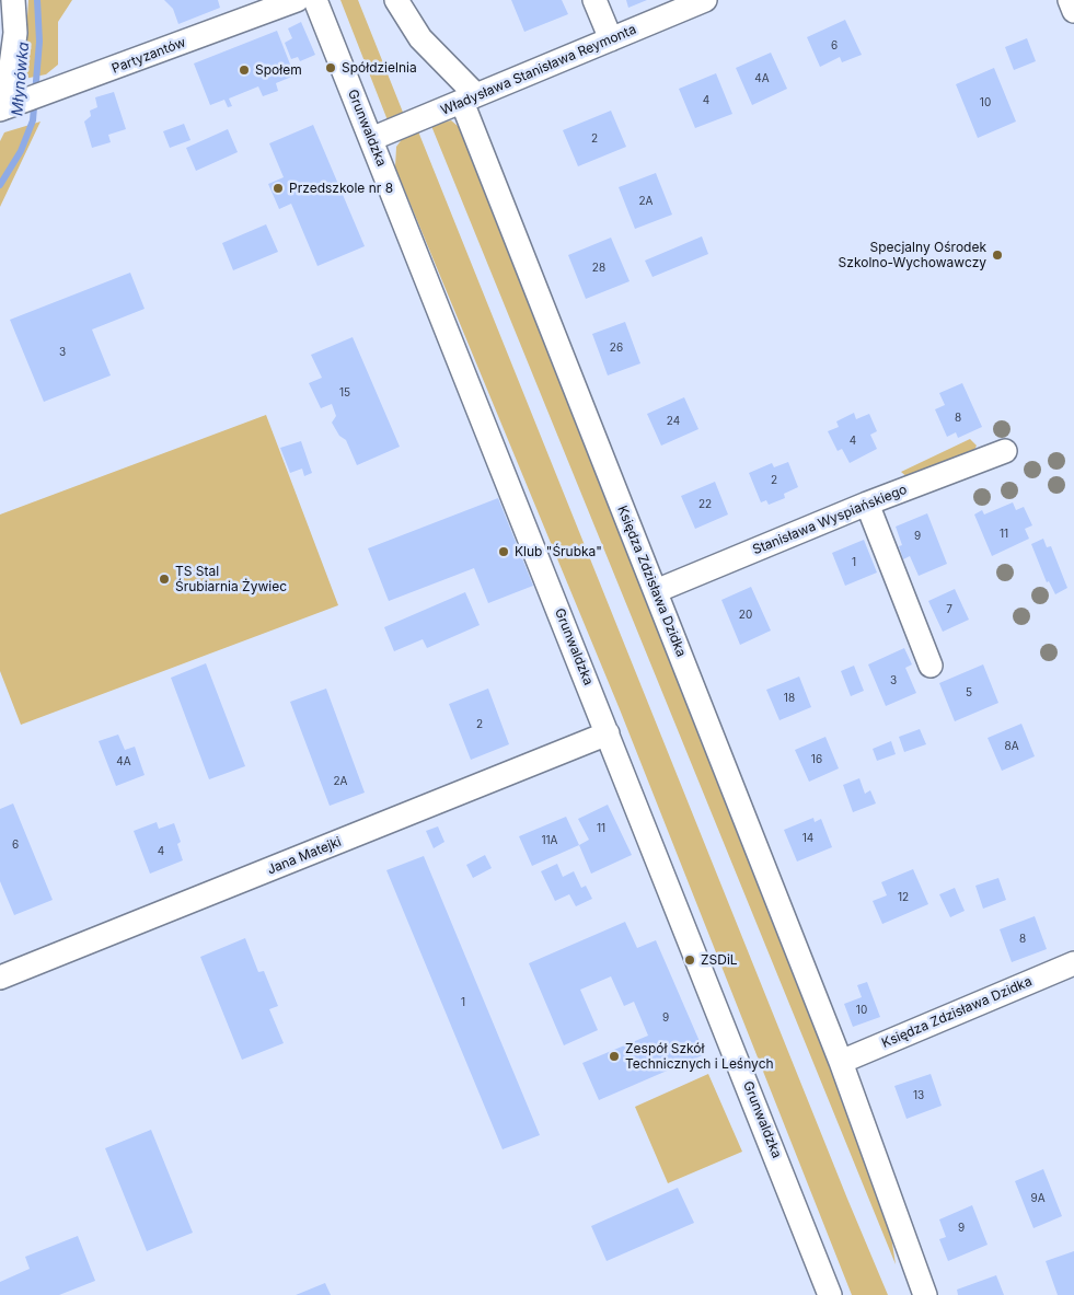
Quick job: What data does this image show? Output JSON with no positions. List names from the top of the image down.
{
  "streets": {
    "street": [
      "Partyzantów",
      "Władysława Stanisława Reymonta",
      "Grunwaldzka",
      "Stanisława Wyspiańskiego",
      "Księdza Zdzisława Dzidka",
      "Jana Matejki"
    ]
  },
  "crossings": [
    ["Władysława Stanisława Reymonta", "Grunwaldzka"],
    ["Władysława Stanisława Reymonta", "Księdza Zdzisława Dzidka"],
    ["Grunwaldzka", "Jana Matejki"],
    ["Stanisława Wyspiańskiego", "Księdza Zdzisława Dzidka"]
  ],
  "water": ["Młynówka"],
  "places": [
    "Spółdzielnia",
    "Społem",
    "Przedszkole nr 8",
    "Specjalny Ośrodek Szkolno-Wychowawczy",
    "Klub \"Śrubka\"",
    "TS Stal Śrubiarnia Żywiec",
    "ZSDiL",
    "Zespół Szkół Technicznych i Leśnych"
  ],
  "house_numbers": [
    "6",
    "4A",
    "4",
    "10",
    "2",
    "2A",
    "28",
    "26",
    "3",
    "15",
    "8",
    "24",
    "4",
    "2",
    "22",
    "11",
    "9",
    "1",
    "7",
    "20",
    "3",
    "5",
    "18",
    "2",
    "8A",
    "16",
    "4A",
    "2A",
    "11",
    "14",
    "11A",
    "6",
    "4",
    "12",
    "8",
    "1",
    "10",
    "9",
    "13",
    "9A",
    "9"
  ]
}
